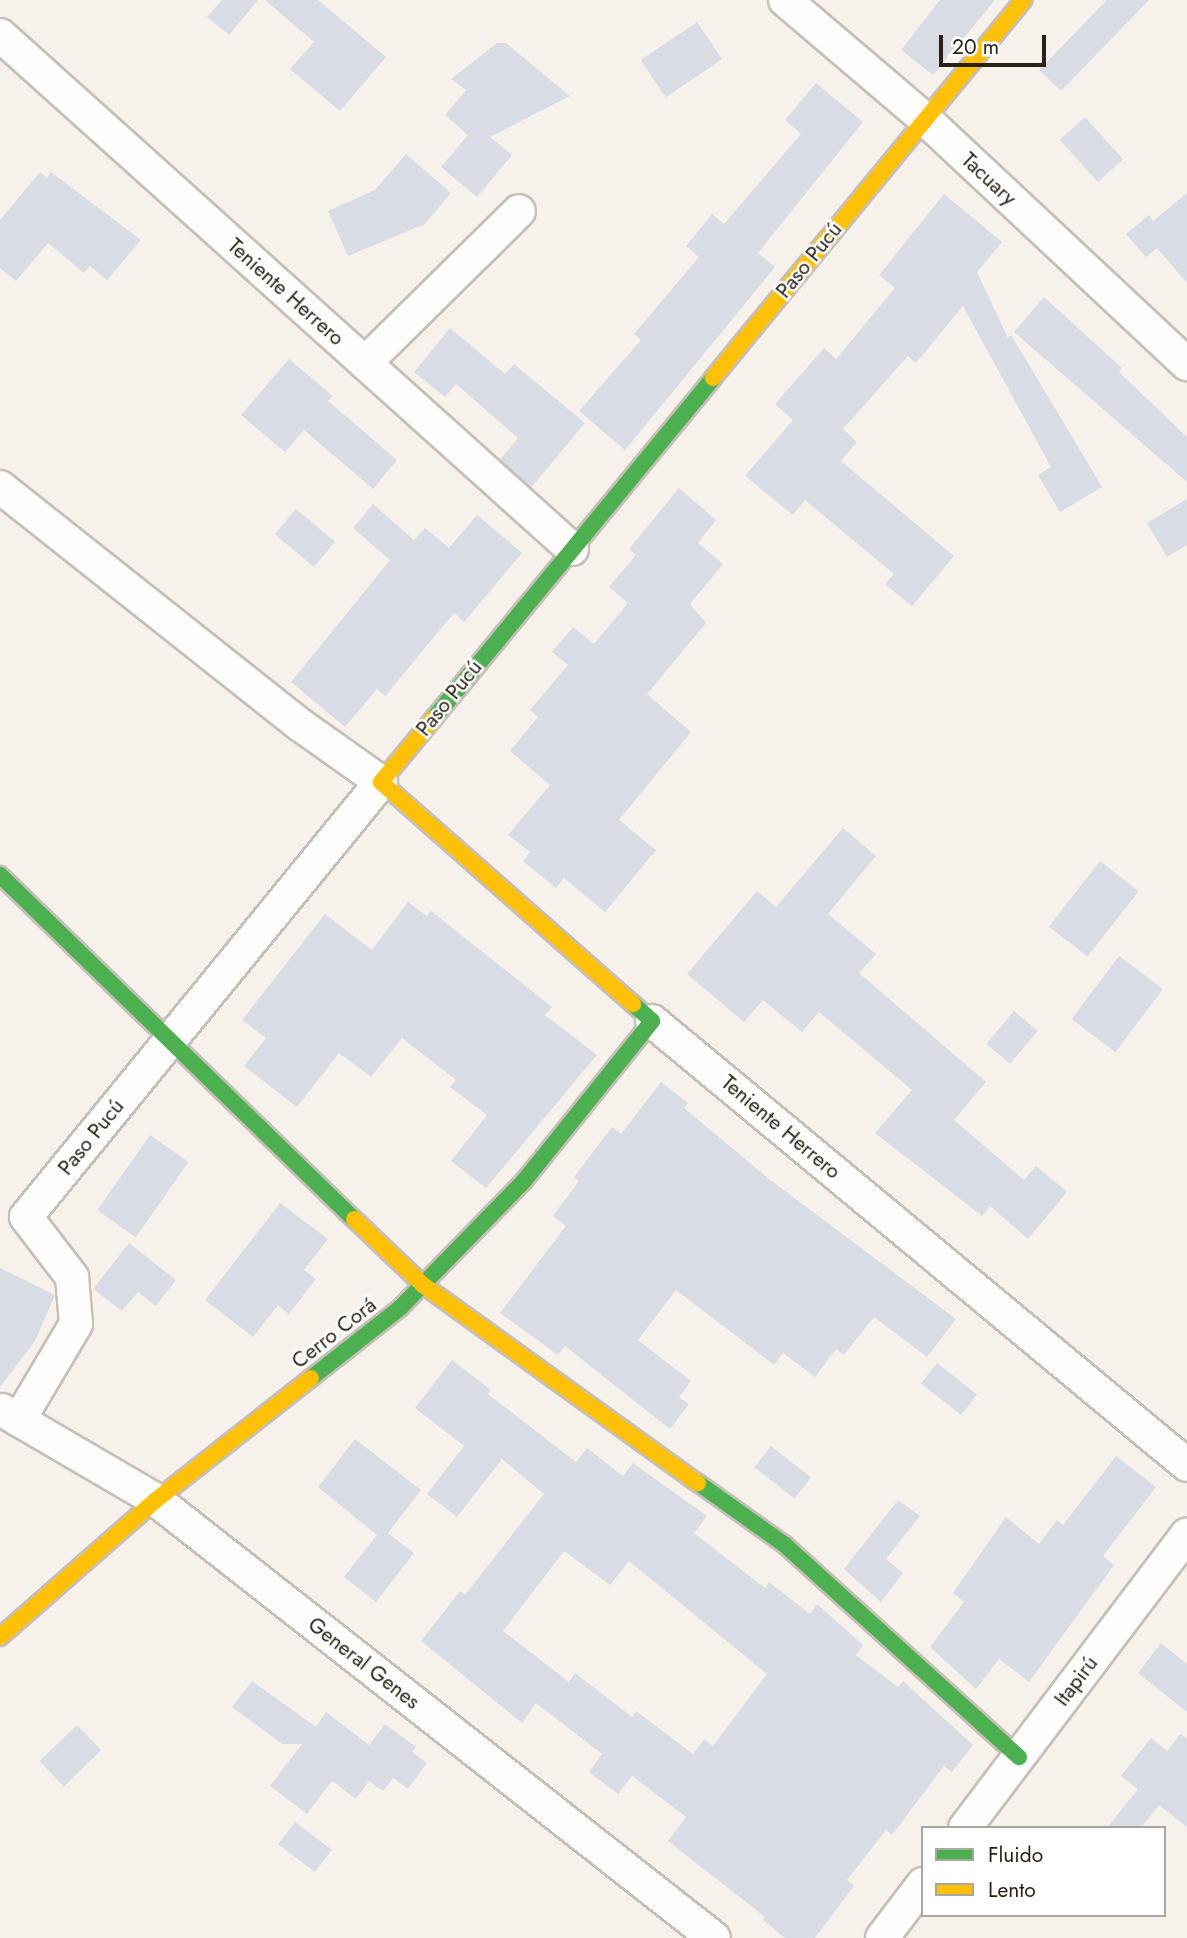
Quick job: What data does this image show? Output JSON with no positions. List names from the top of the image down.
{
  "streets": {
    "main road": ["Paso Pucú", "Teniente Herrero", "Cerro Corá"],
    "street": ["Tacuary", "General Genes", "Itapirú"]
  },
  "crossings": [
    ["Tacuary", "Paso Pucú"],
    ["Paso Pucú", "Teniente Herrero"],
    ["Paso Pucú", "General Genes"],
    ["Teniente Herrero", "Cerro Corá"],
    ["Cerro Corá", "General Genes"]
  ],
  "legend": ["Fluido", "Lento"],
  "scale_bar": "20 m"
}
